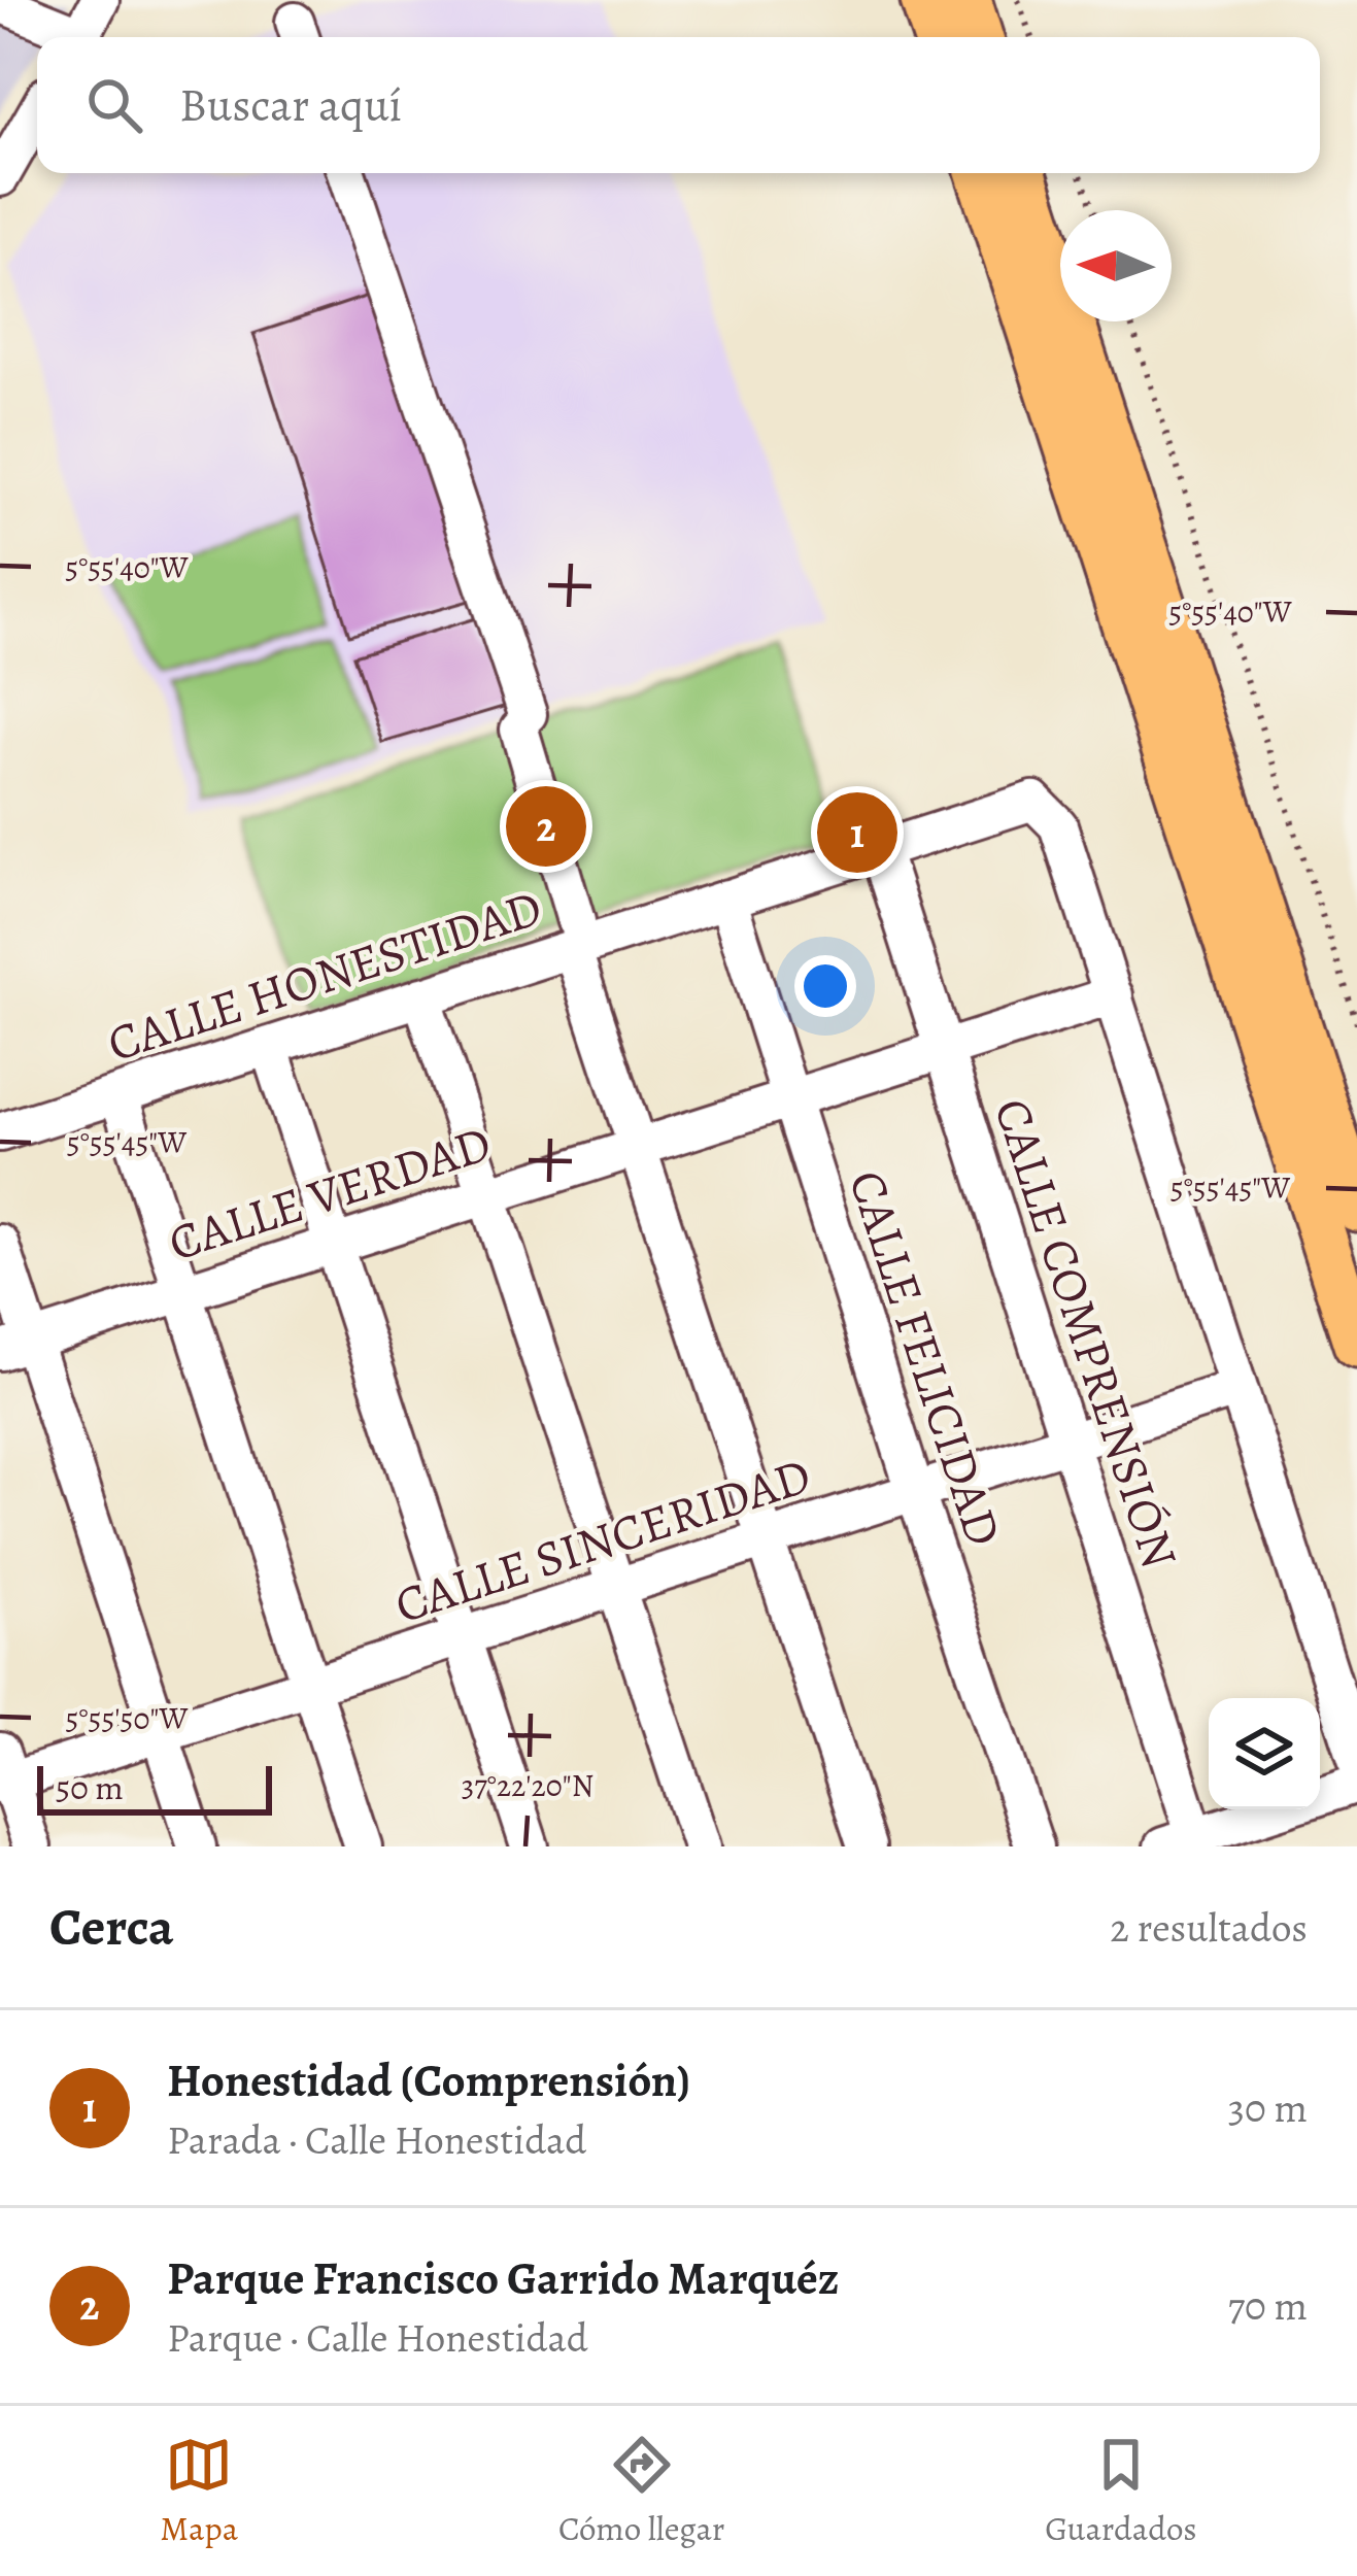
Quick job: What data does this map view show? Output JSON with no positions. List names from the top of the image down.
{
  "streets": {
    "street": [
      "CALLE HONESTIDAD",
      "CALLE VERDAD",
      "CALLE COMPRENSIÓN",
      "CALLE FELICIDAD",
      "CALLE SINCERIDAD"
    ]
  },
  "crossings": [
    ["CALLE HONESTIDAD", "CALLE VERDAD"],
    ["CALLE HONESTIDAD", "CALLE COMPRENSIÓN"],
    ["CALLE HONESTIDAD", "CALLE FELICIDAD"],
    ["CALLE VERDAD", "CALLE COMPRENSIÓN"],
    ["CALLE VERDAD", "CALLE FELICIDAD"],
    ["CALLE COMPRENSIÓN", "CALLE SINCERIDAD"],
    ["CALLE FELICIDAD", "CALLE SINCERIDAD"]
  ],
  "scale_bar": "50 m",
  "north": "left",
  "page": {
    "search": "Buscar aquí",
    "pins": ["2", "1"],
    "scale": "50 m",
    "heading": ["Cerca", "2 resultados"],
    "list": [
      {
        "mark": "1",
        "name": "Honestidad (Comprensión)",
        "note": "Parada · Calle Honestidad",
        "value": "30 m"
      },
      {
        "mark": "2",
        "name": "Parque Francisco Garrido Marquéz",
        "note": "Parque · Calle Honestidad",
        "value": "70 m"
      }
    ],
    "nav": ["Mapa", "Cómo llegar", "Guardados"]
  },
  "coordinates": [
    "5°55'40\"W",
    "5°55'45\"W",
    "5°55'50\"W",
    "37°22'20\"N"
  ]
}
